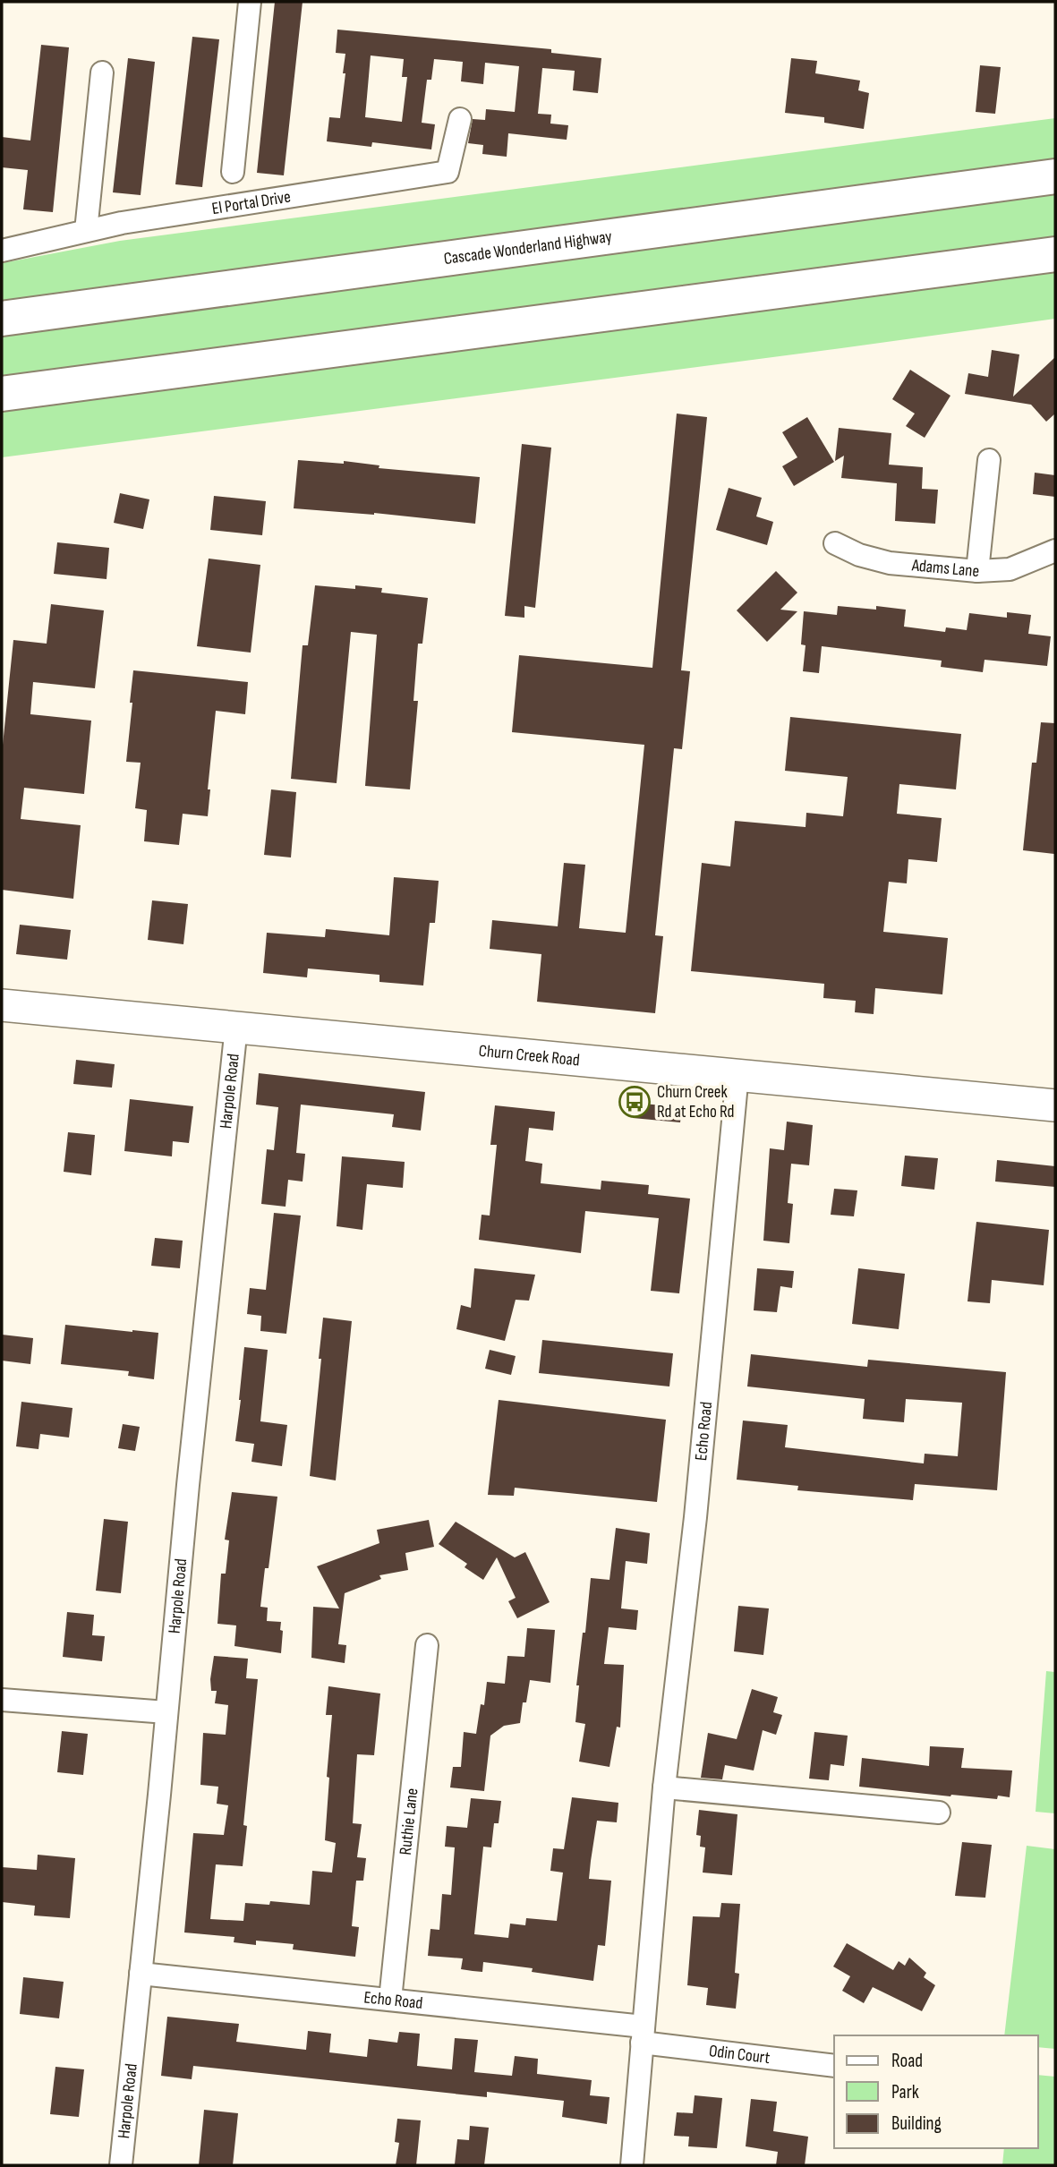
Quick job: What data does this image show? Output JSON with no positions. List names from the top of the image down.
{
  "streets": {
    "highway": ["Cascade Wonderland Highway"],
    "main road": ["Churn Creek Road"],
    "street": [
      "El Portal Drive",
      "Adams Lane",
      "Harpole Road",
      "Echo Road",
      "Ruthie Lane",
      "Odin Court"
    ]
  },
  "crossings": [
    ["Churn Creek Road", "Harpole Road"],
    ["Churn Creek Road", "Echo Road"],
    ["Harpole Road", "Echo Road"],
    ["Echo Road", "Ruthie Lane"],
    ["Echo Road", "Odin Court"]
  ],
  "places": {
    "bus stop": ["Churn Creek Rd at Echo Rd"]
  },
  "legend": ["Road", "Park", "Building"]
}
